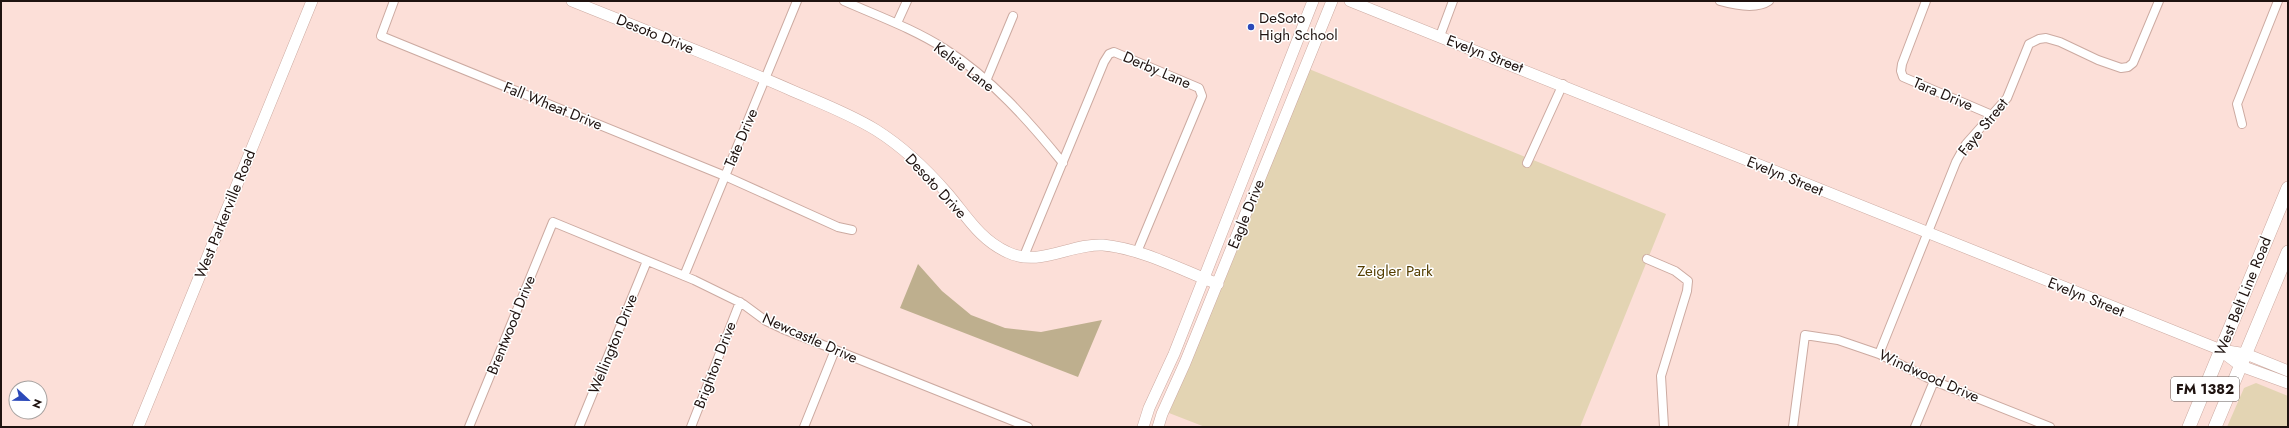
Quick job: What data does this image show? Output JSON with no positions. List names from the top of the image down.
{
  "streets": {
    "main road": ["West Belt Line Road", "FM 1382"],
    "street": [
      "Desoto Drive",
      "Evelyn Street",
      "Kelsie Lane",
      "Derby Lane",
      "Tara Drive",
      "Fall Wheat Drive",
      "Faye Street",
      "Tate Drive",
      "West Parkerville Road",
      "Eagle Drive",
      "Brentwood Drive",
      "Newcastle Drive",
      "Wellington Drive",
      "Brighton Drive",
      "Windwood Drive"
    ]
  },
  "crossings": [
    ["Desoto Drive", "Derby Lane"],
    ["Desoto Drive", "Tate Drive"],
    ["Desoto Drive", "Eagle Drive"],
    ["Evelyn Street", "Faye Street"],
    ["Evelyn Street", "West Belt Line Road"],
    ["Kelsie Lane", "Derby Lane"],
    ["Tara Drive", "Faye Street"],
    ["Fall Wheat Drive", "Tate Drive"],
    ["Faye Street", "Windwood Drive"],
    ["Tate Drive", "Newcastle Drive"],
    ["Brentwood Drive", "Newcastle Drive"],
    ["Newcastle Drive", "Wellington Drive"],
    ["Newcastle Drive", "Brighton Drive"]
  ],
  "parks": ["Zeigler Park"],
  "places": ["DeSoto High School"],
  "north": "right"
}
